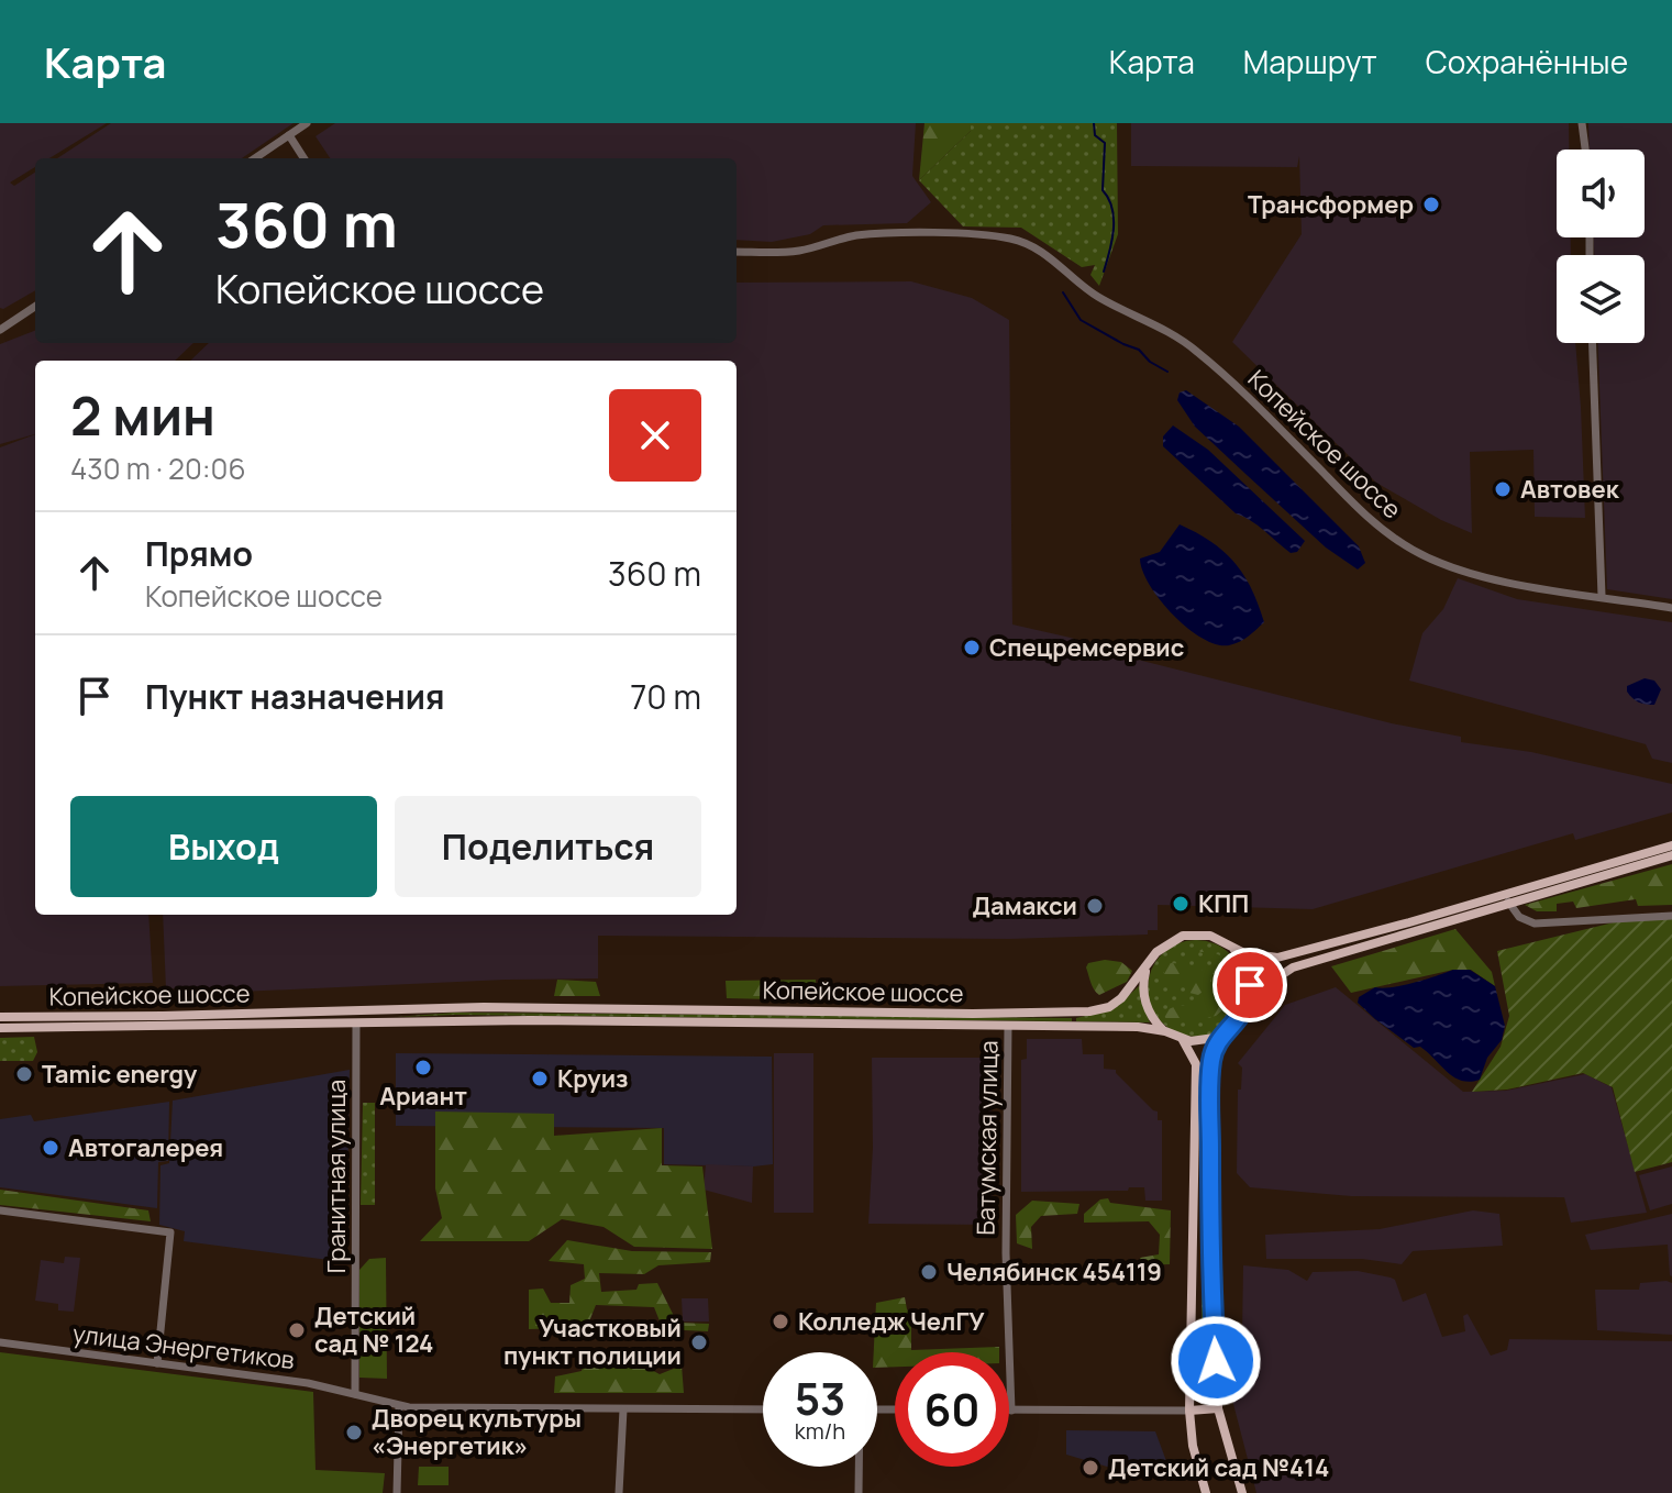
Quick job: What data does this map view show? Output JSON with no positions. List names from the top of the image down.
{
  "streets": {
    "main road": ["Копейское шоссе", "Гранитная улица"],
    "street": ["Батумская улица", "улица Энергетиков"]
  },
  "crossings": [
    ["Копейское шоссе", "Батумская улица"],
    ["Копейское шоссе", "Гранитная улица"],
    ["Гранитная улица", "улица Энергетиков"]
  ],
  "places": [
    "Трансформер",
    "Автовек",
    "Спецремсервис",
    "КПП",
    "Дамакси",
    "Ариант",
    "Tamic energy",
    "Круиз",
    "Автогалерея",
    "Челябинск 454119",
    "Колледж ЧелГУ",
    "Детский сад № 124",
    "Участковый пункт полиции",
    "Дворец культуры «Энергетик»",
    "Детский сад №414"
  ],
  "page": {
    "header": "Карта",
    "nav": ["Карта", "Маршрут", "Сохранённые"],
    "turn": ["360 m", "Копейское шоссе"],
    "heading": ["2 мин", "430 m · 20:06"],
    "list": [
      {
        "name": "Прямо",
        "note": "Копейское шоссе",
        "value": "360 m"
      },
      {
        "name": "Пункт назначения",
        "value": "70 m"
      }
    ],
    "buttons": ["Выход", "Поделиться"],
    "speed": "53 km/h",
    "limit": "60"
  }
}
